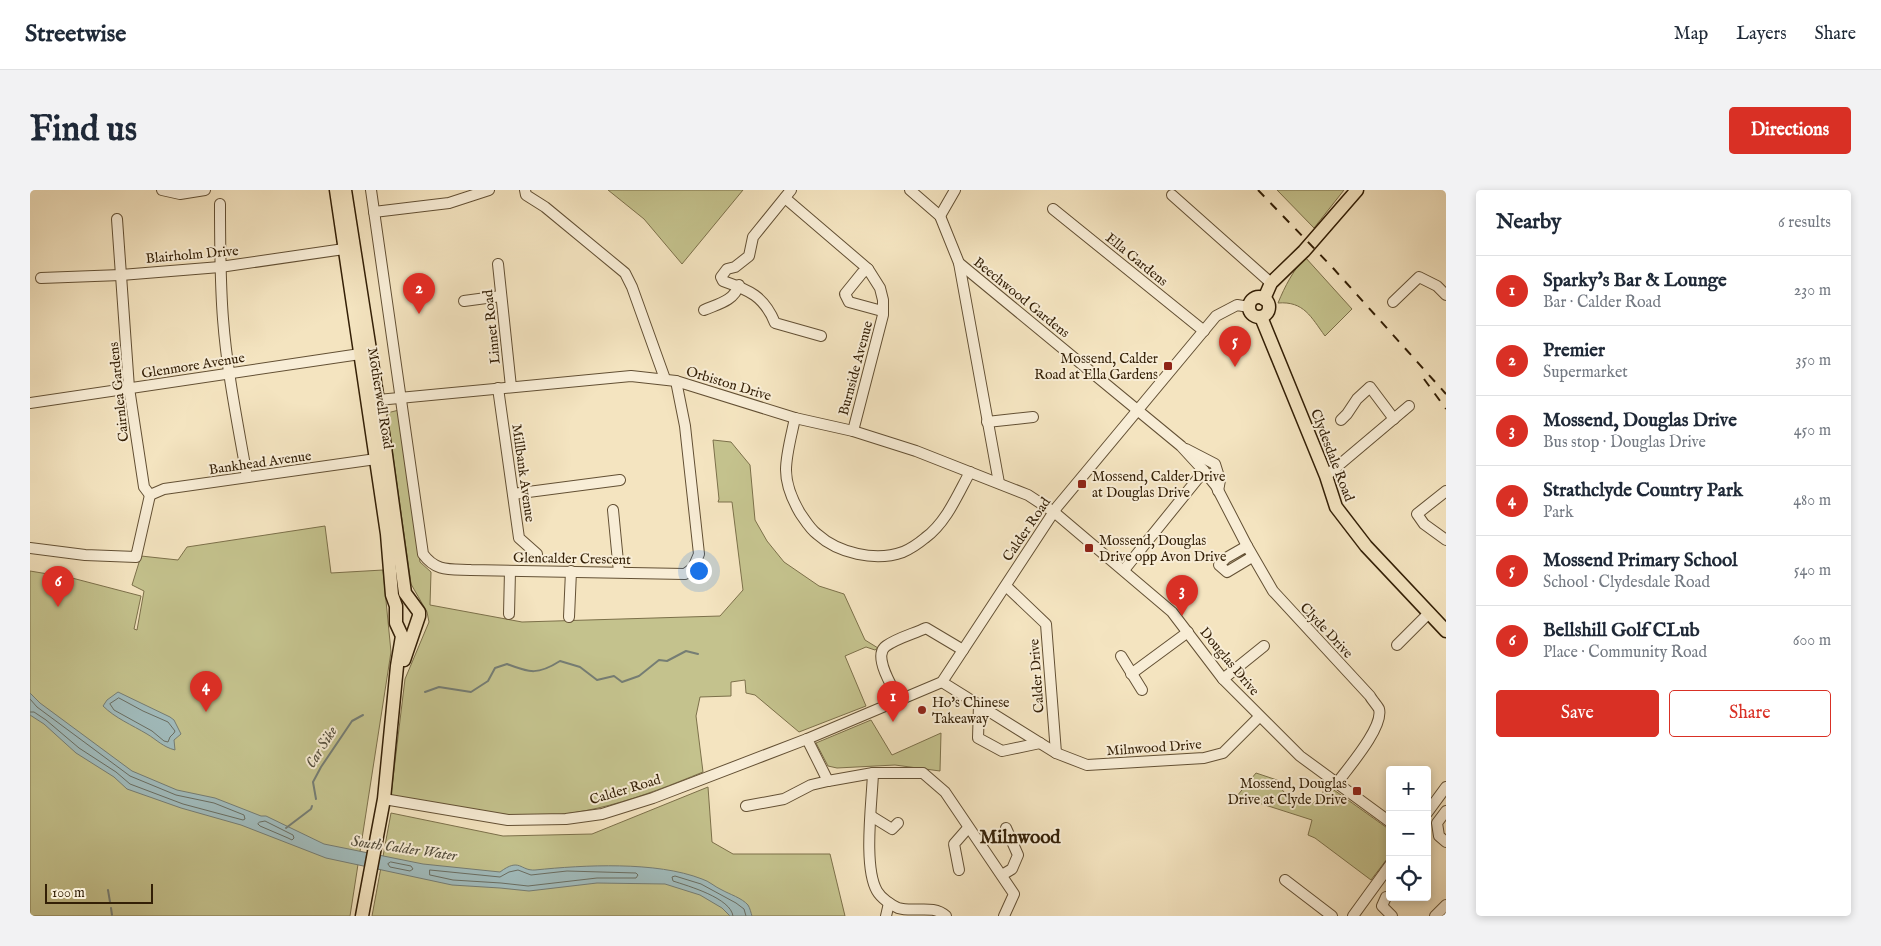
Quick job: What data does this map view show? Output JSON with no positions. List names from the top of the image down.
{
  "streets": {
    "main road": ["Motherwell Road", "Clydesdale Road"],
    "street": [
      "Blairholm Drive",
      "Ella Gardens",
      "Beechwood Gardens",
      "Linnet Road",
      "Glenmore Avenue",
      "Burnside Avenue",
      "Orbiston Drive",
      "Cairnlea Gardens",
      "Bankhead Avenue",
      "Millbank Avenue",
      "Calder Road",
      "Glencalder Crescent",
      "Clyde Drive",
      "Douglas Drive",
      "Calder Drive",
      "Milnwood Drive"
    ]
  },
  "crossings": [
    ["Blairholm Drive", "Cairnlea Gardens"],
    ["Blairholm Drive", "Motherwell Road"],
    ["Ella Gardens", "Calder Road"],
    ["Beechwood Gardens", "Orbiston Drive"],
    ["Beechwood Gardens", "Calder Road"],
    ["Beechwood Gardens", "Clyde Drive"],
    ["Linnet Road", "Orbiston Drive"],
    ["Glenmore Avenue", "Cairnlea Gardens"],
    ["Glenmore Avenue", "Motherwell Road"],
    ["Burnside Avenue", "Orbiston Drive"],
    ["Orbiston Drive", "Motherwell Road"],
    ["Orbiston Drive", "Millbank Avenue"],
    ["Orbiston Drive", "Calder Road"],
    ["Orbiston Drive", "Glencalder Crescent"],
    ["Orbiston Drive", "Douglas Drive"],
    ["Cairnlea Gardens", "Bankhead Avenue"],
    ["Motherwell Road", "Bankhead Avenue"],
    ["Motherwell Road", "Glencalder Crescent"],
    ["Clydesdale Road", "Calder Road"],
    ["Calder Road", "Clyde Drive"],
    ["Calder Road", "Douglas Drive"],
    ["Calder Road", "Calder Drive"],
    ["Calder Road", "Milnwood Drive"],
    ["Clyde Drive", "Douglas Drive"],
    ["Douglas Drive", "Milnwood Drive"],
    ["Calder Drive", "Milnwood Drive"]
  ],
  "districts": ["Milnwood"],
  "water": ["Car Sike", "South Calder Water"],
  "places": {
    "transit": [
      "Mossend, Calder Road at Ella Gardens",
      "Mossend, Calder Drive at Douglas Drive",
      "Mossend, Douglas Drive opp Avon Drive",
      "Mossend, Douglas Drive at Clyde Drive"
    ],
    "other": ["Ho's Chinese Takeaway"]
  },
  "scale_bar": "100 m",
  "page": {
    "header": "Streetwise",
    "nav": ["Map", "Layers", "Share"],
    "buttons": [
      "Directions",
      ["Save", "Share"]
    ],
    "title": "Find us",
    "heading": ["Nearby", "6 results"],
    "list": [
      {
        "mark": "1",
        "name": "Sparky's Bar & Lounge",
        "note": "Bar · Calder Road",
        "value": "230 m"
      },
      {
        "mark": "2",
        "name": "Premier",
        "note": "Supermarket",
        "value": "350 m"
      },
      {
        "mark": "3",
        "name": "Mossend, Douglas Drive",
        "note": "Bus stop · Douglas Drive",
        "value": "450 m"
      },
      {
        "mark": "4",
        "name": "Strathclyde Country Park",
        "note": "Park",
        "value": "480 m"
      },
      {
        "mark": "5",
        "name": "Mossend Primary School",
        "note": "School · Clydesdale Road",
        "value": "540 m"
      },
      {
        "mark": "6",
        "name": "Bellshill Golf CLub",
        "note": "Place · Community Road",
        "value": "600 m"
      }
    ],
    "pins": [
      "2",
      "5",
      "6",
      "3",
      "4",
      "1"
    ],
    "map_buttons": ["+", "−"],
    "scale": "100 m"
  }
}
